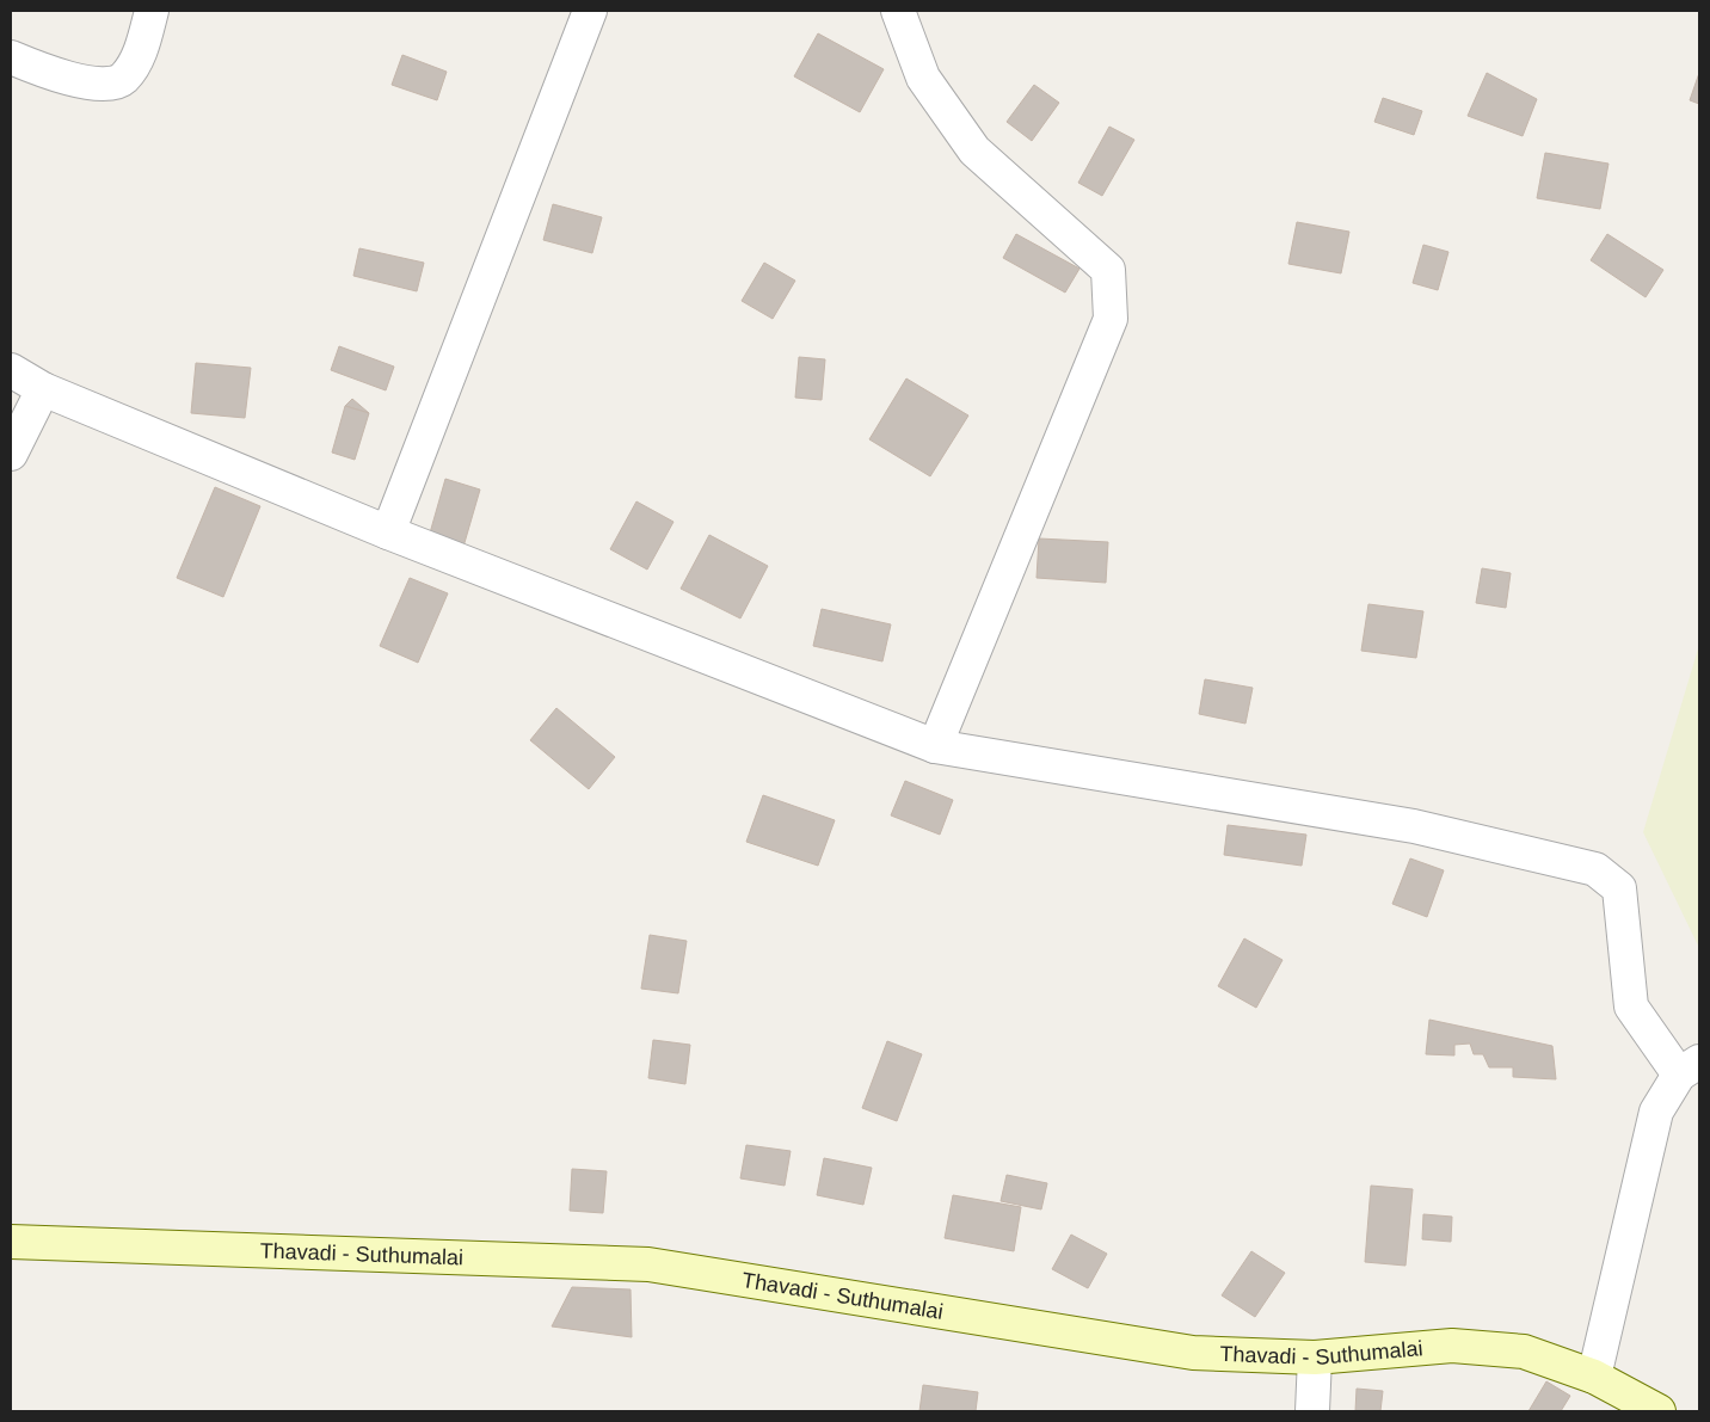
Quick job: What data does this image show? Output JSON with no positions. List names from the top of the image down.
{
  "streets": {
    "main road": ["Thavadi - Suthumalai"]
  }
}
